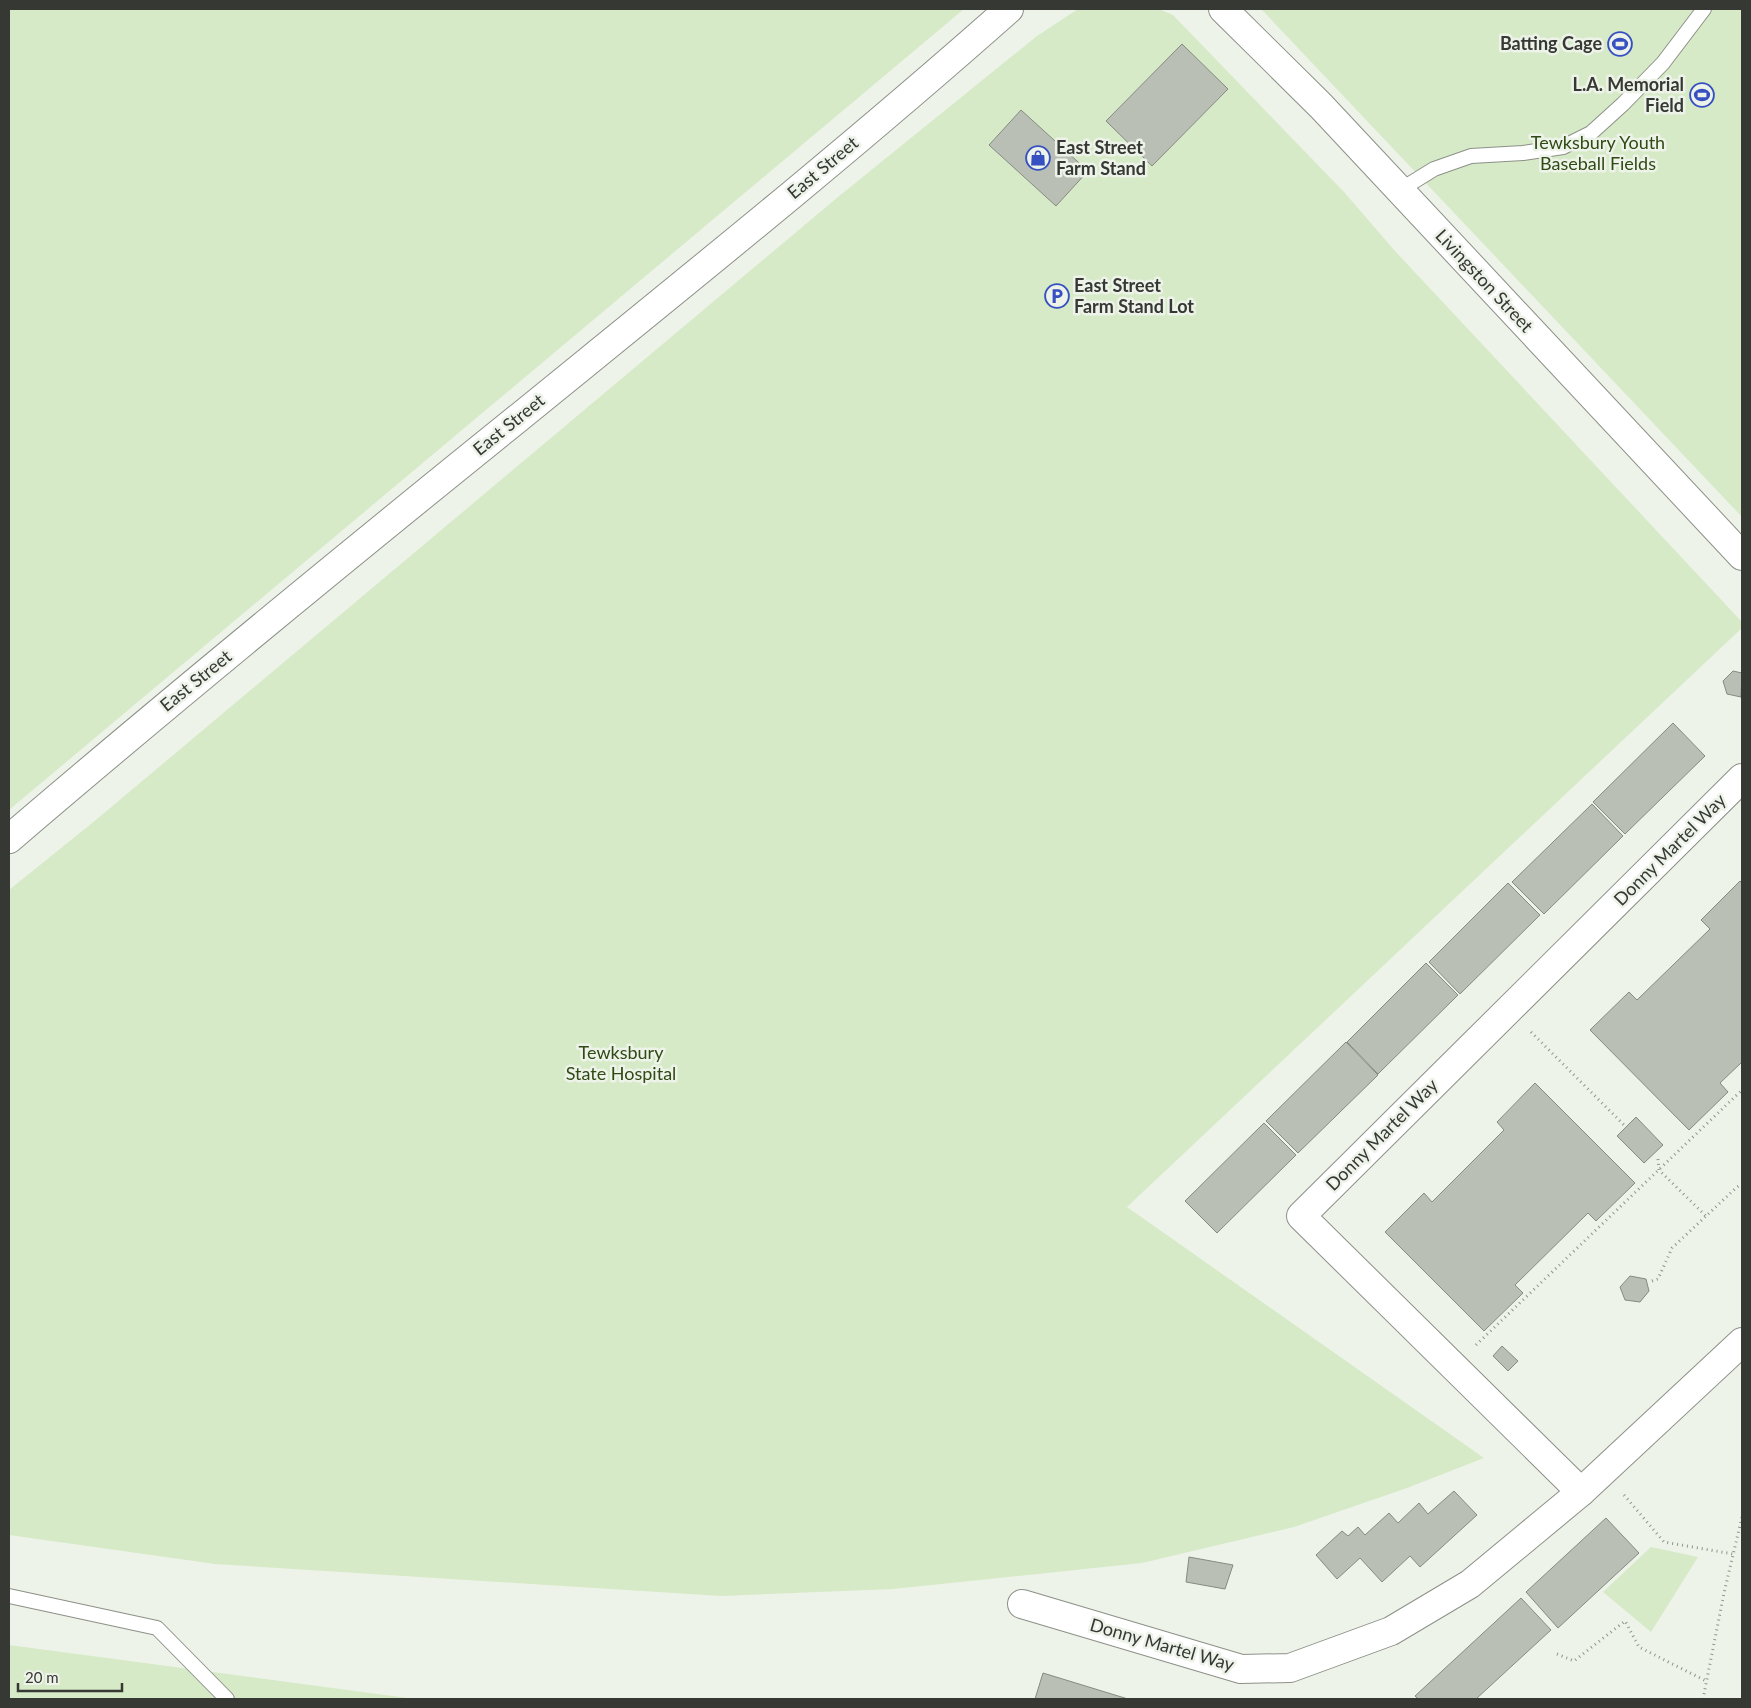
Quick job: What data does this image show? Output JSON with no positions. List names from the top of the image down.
{
  "streets": {
    "street": ["East Street", "Livingston Street", "Donny Martel Way"]
  },
  "parks": ["Tewksbury Youth Baseball Fields", "Tewksbury State Hospital"],
  "places": {
    "sports": ["Batting Cage", "L.A. Memorial Field"],
    "shop": ["East Street Farm Stand"],
    "parking": ["East Street Farm Stand Lot"]
  },
  "scale_bar": "20 m"
}
